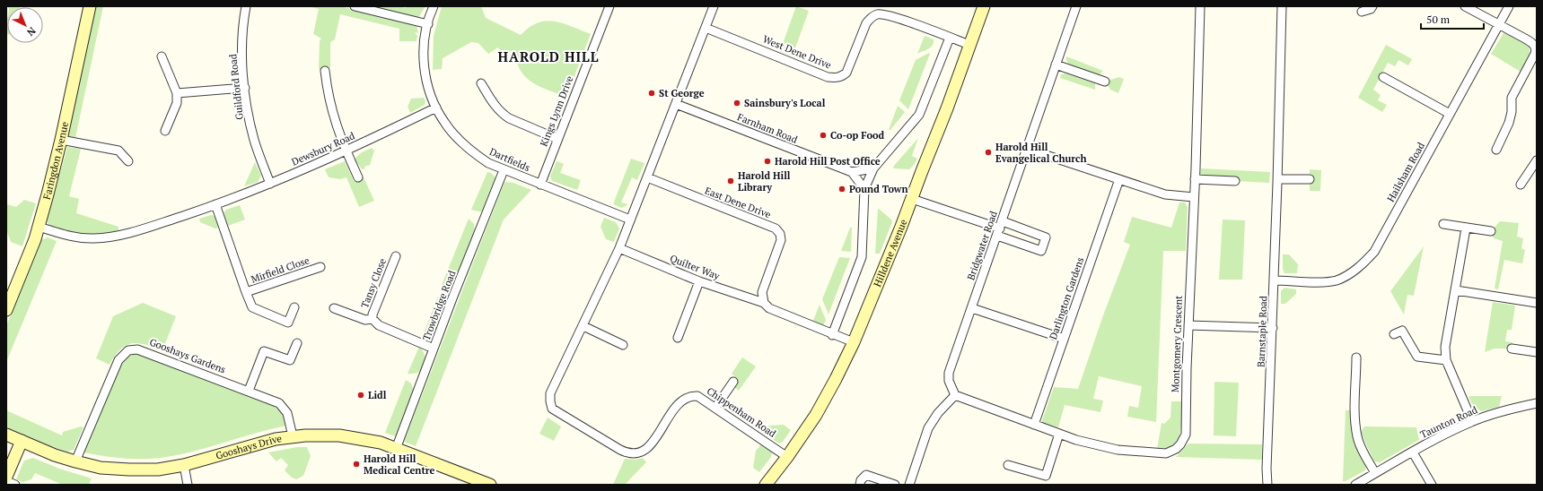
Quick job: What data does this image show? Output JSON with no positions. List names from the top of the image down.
{
  "streets": {
    "street": [
      "West Dene Drive",
      "Guildford Road",
      "Kings Lynn Drive",
      "Farnham Road",
      "Dewsbury Road",
      "Dartfields",
      "Faringdon Avenue",
      "Hailsham Road",
      "East Dene Drive",
      "Bridgwater Road",
      "Hilldene Avenue",
      "Quilter Way",
      "Mirfield Close",
      "Tansy Close",
      "Darlington Gardens",
      "Trowbridge Road",
      "Barnstaple Road",
      "Montgomery Crescent",
      "Gooshays Gardens",
      "Chippenham Road",
      "Taunton Road",
      "Gooshays Drive"
    ]
  },
  "crossings": [
    ["West Dene Drive", "Hilldene Avenue"],
    ["West Dene Drive", "Chippenham Road"],
    ["Guildford Road", "Dewsbury Road"],
    ["Kings Lynn Drive", "Dartfields"],
    ["Farnham Road", "Chippenham Road"],
    ["Dewsbury Road", "Dartfields"],
    ["Dewsbury Road", "Faringdon Avenue"],
    ["Dartfields", "Trowbridge Road"],
    ["Dartfields", "Chippenham Road"],
    ["Hailsham Road", "Barnstaple Road"],
    ["East Dene Drive", "Quilter Way"],
    ["East Dene Drive", "Chippenham Road"],
    ["Bridgwater Road", "Montgomery Crescent"],
    ["Hilldene Avenue", "Chippenham Road"],
    ["Quilter Way", "Chippenham Road"],
    ["Tansy Close", "Trowbridge Road"],
    ["Darlington Gardens", "Montgomery Crescent"],
    ["Trowbridge Road", "Gooshays Drive"],
    ["Gooshays Gardens", "Gooshays Drive"]
  ],
  "districts": ["HAROLD HILL"],
  "places": [
    "St George",
    "Sainsbury's Local",
    "Co-op Food",
    "Harold Hill Evangelical Church",
    "Harold Hill Post Office",
    "Harold Hill Library",
    "Pound Town",
    "Lidl",
    "Harold Hill Medical Centre"
  ],
  "scale_bar": "50 m",
  "north": "bottom right"
}
